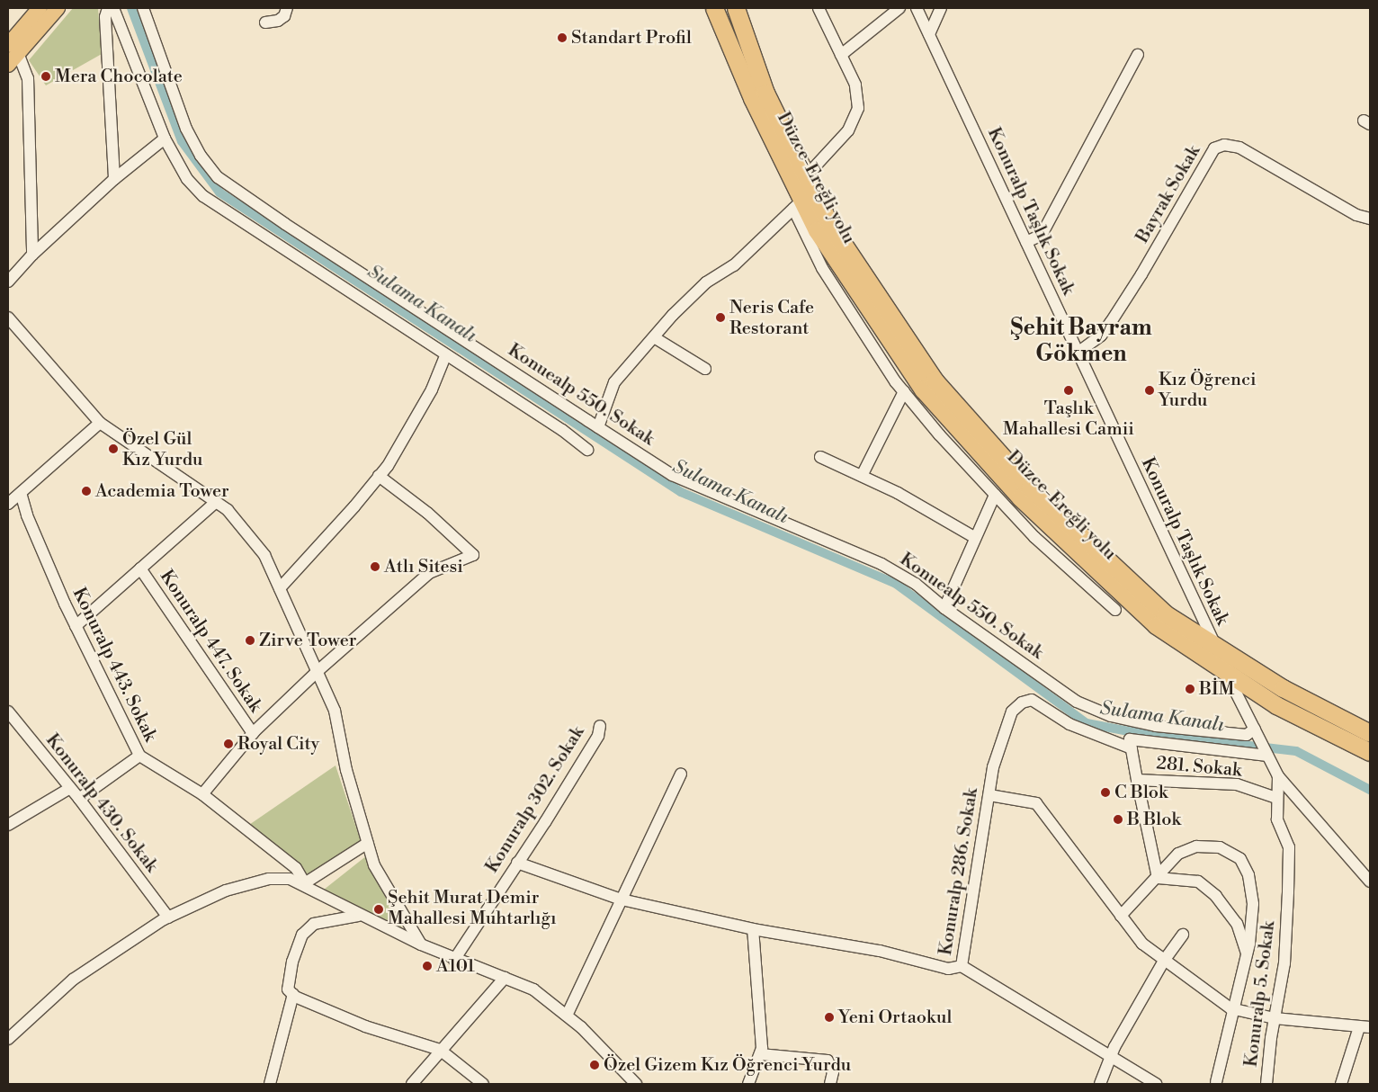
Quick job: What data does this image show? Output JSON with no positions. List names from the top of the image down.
{
  "streets": {
    "highway": ["Düzce-Ereğli yolu"],
    "street": [
      "Bayrak Sokak",
      "Konuralp Taşlık Sokak",
      "Konuealp 550. Sokak",
      "Konuralp 447. Sokak",
      "Konuralp 443. Sokak",
      "281. Sokak",
      "Konuralp 302. Sokak",
      "Konuralp 430. Sokak",
      "Konuralp 286. Sokak",
      "Konuralp 5. Sokak"
    ]
  },
  "crossings": [
    ["Düzce-Ereğli yolu", "Konuralp Taşlık Sokak"],
    ["Bayrak Sokak", "Konuralp Taşlık Sokak"],
    ["281. Sokak", "Konuralp 5. Sokak"],
    ["Konuralp 302. Sokak", "Konuralp 286. Sokak"]
  ],
  "districts": ["Şehit Bayram Gökmen"],
  "water": ["Sulama Kanalı"],
  "places": [
    "Standart Profil",
    "Mera Chocolate",
    "Neris Cafe Restorant",
    "Taşlık Mahallesi Camii",
    "Kız Öğrenci Yurdu",
    "Özel Gül Kız Yurdu",
    "Academia Tower",
    "Atlı Sitesi",
    "Zirve Tower",
    "BİM",
    "Royal City",
    "C Blok",
    "B Blok",
    "Şehit Murat Demir Mahallesi Muhtarlığı",
    "A101",
    "Yeni Ortaokul",
    "Özel Gizem Kız Öğrenci Yurdu"
  ]
}
